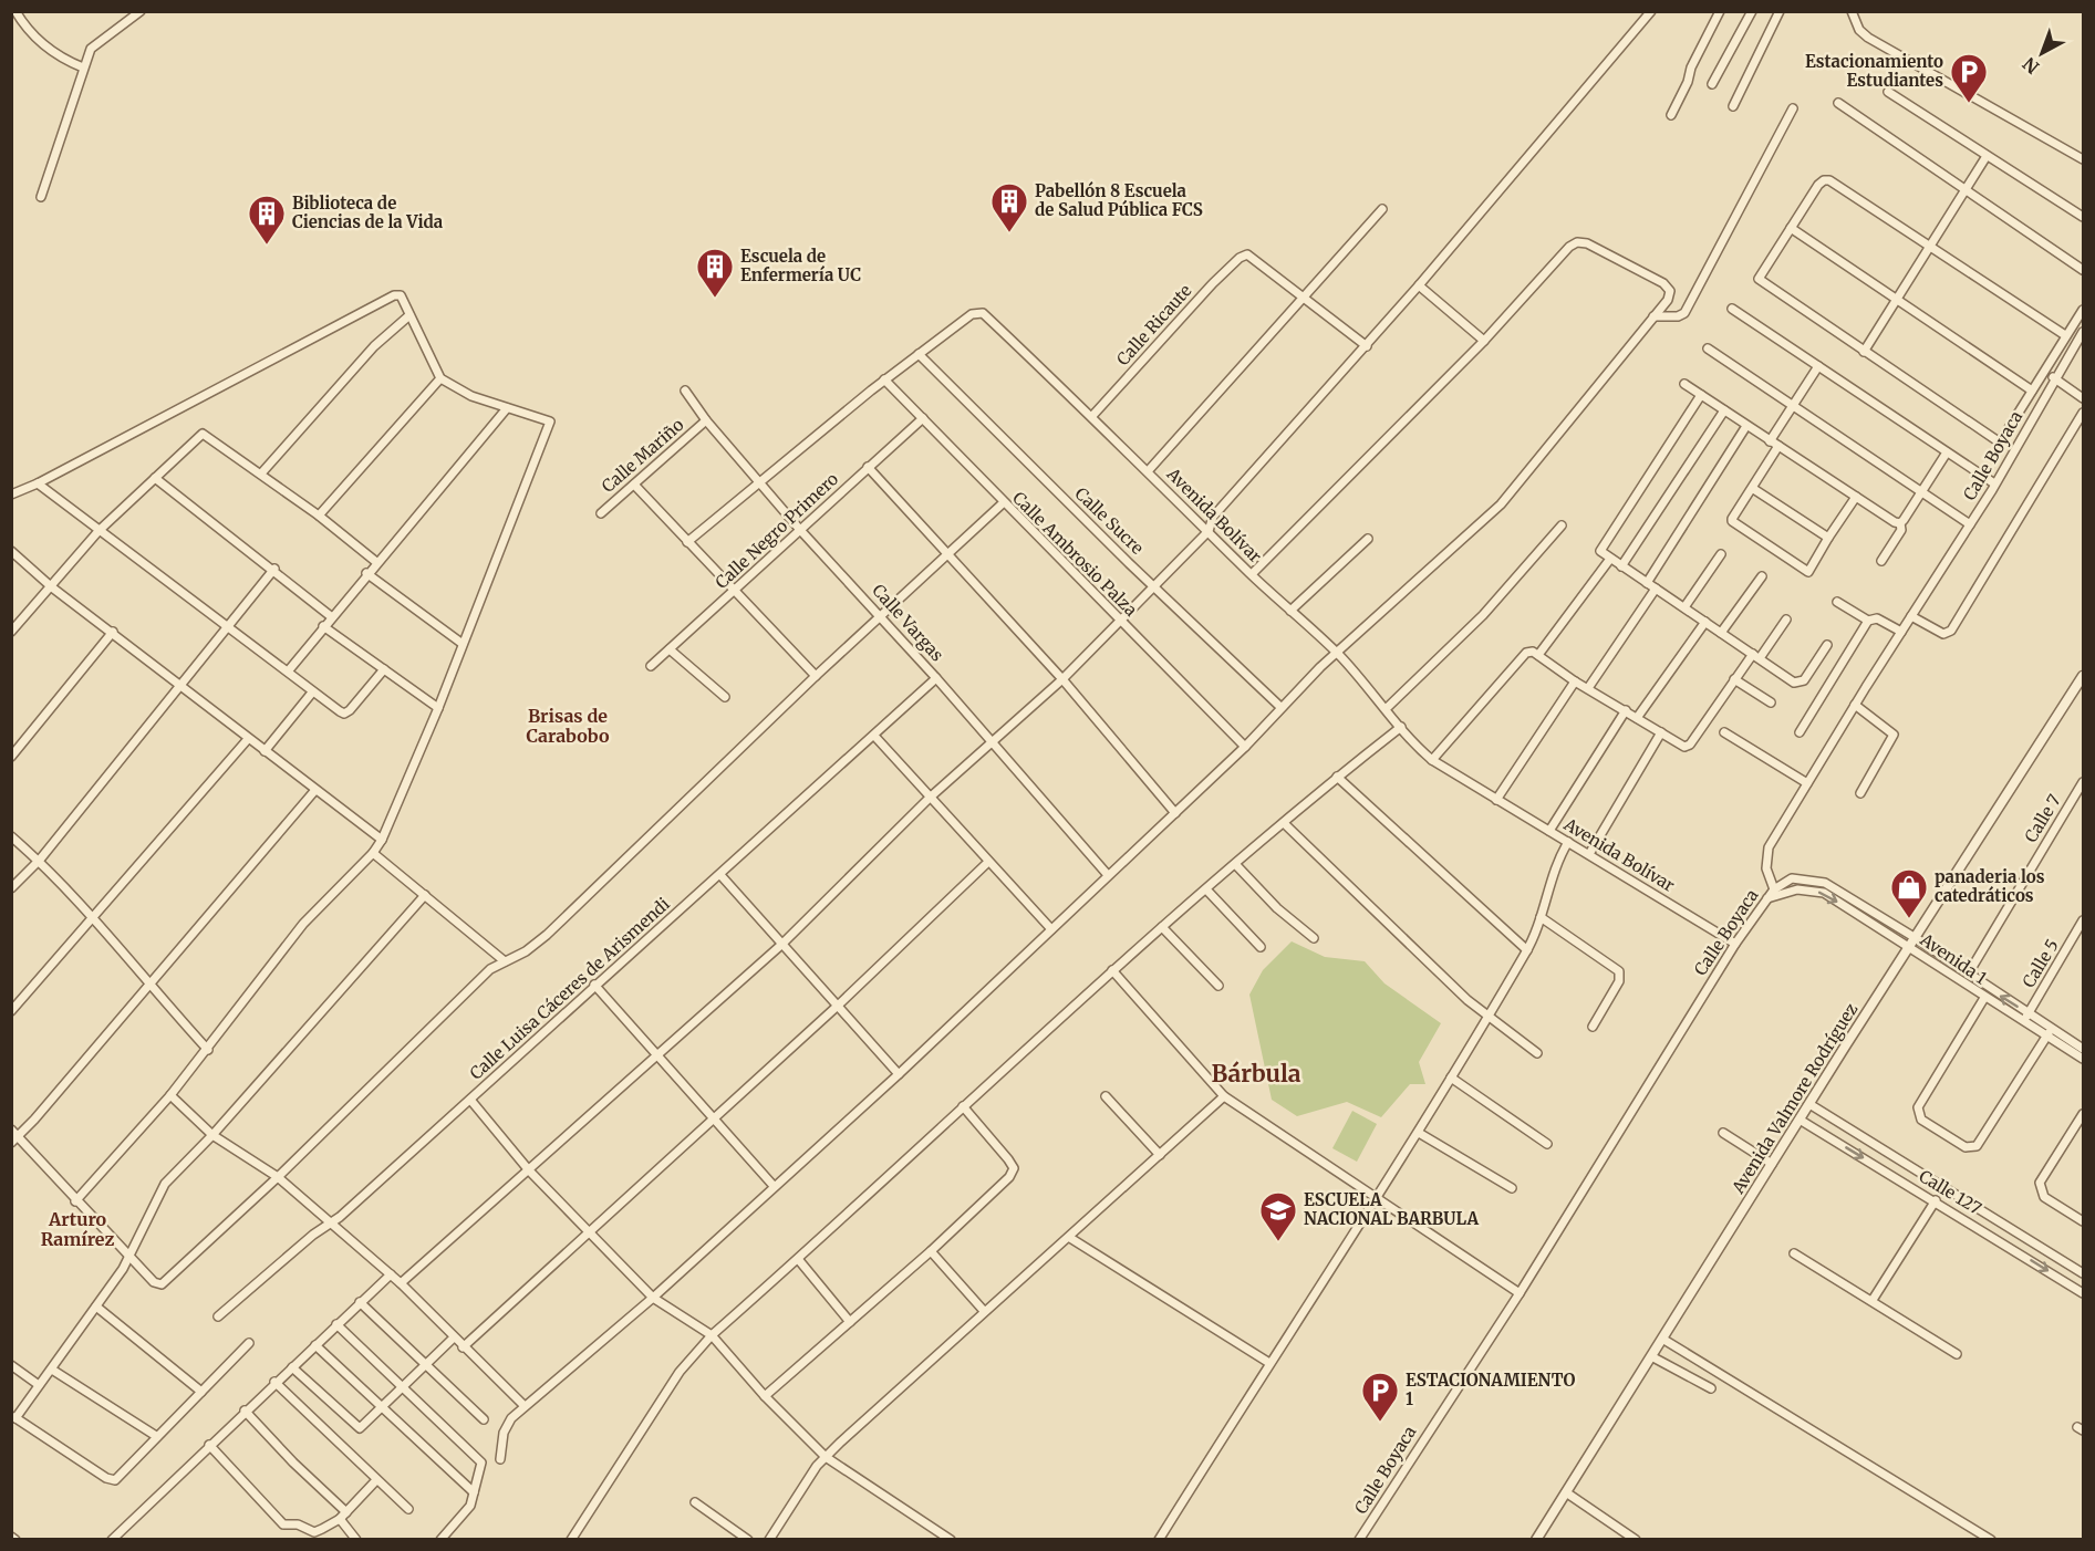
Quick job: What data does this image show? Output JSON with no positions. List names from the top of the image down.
{
  "streets": {
    "street": [
      "Calle Ricaute",
      "Calle Mariño",
      "Calle Boyaca",
      "Avenida Bolívar",
      "Calle Sucre",
      "Calle Negro Primero",
      "Calle Ambrosio Palza",
      "Calle Vargas",
      "Calle 7",
      "Avenida 1",
      "Calle 5",
      "Calle Luisa Cáceres de Arismendi",
      "Avenida Valmore Rodríguez",
      "Calle 127"
    ]
  },
  "crossings": [
    ["Calle Ricaute", "Avenida Bolívar"],
    ["Calle Mariño", "Calle Vargas"],
    ["Calle Boyaca", "Avenida Bolívar"],
    ["Calle Boyaca", "Avenida 1"],
    ["Avenida Bolívar", "Calle Sucre"],
    ["Avenida Bolívar", "Calle Ambrosio Palza"],
    ["Avenida Bolívar", "Calle Vargas"],
    ["Calle Negro Primero", "Calle Ambrosio Palza"],
    ["Calle Negro Primero", "Calle Vargas"],
    ["Calle Vargas", "Calle Luisa Cáceres de Arismendi"],
    ["Calle 7", "Avenida 1"],
    ["Avenida 1", "Calle 5"],
    ["Avenida 1", "Avenida Valmore Rodríguez"],
    ["Avenida Valmore Rodríguez", "Calle 127"]
  ],
  "districts": ["Brisas de Carabobo", "Bárbula", "Arturo Ramírez"],
  "places": {
    "parking": ["Estacionamiento Estudiantes", "ESTACIONAMIENTO 1"],
    "building": ["Pabellón 8 Escuela de Salud Pública FCS", "Biblioteca de Ciencias de la Vida", "Escuela de Enfermería UC"],
    "shop": ["panaderia los catedráticos"],
    "school or university": ["ESCUELA NACIONAL BARBULA"]
  },
  "north": "bottom left"
}
